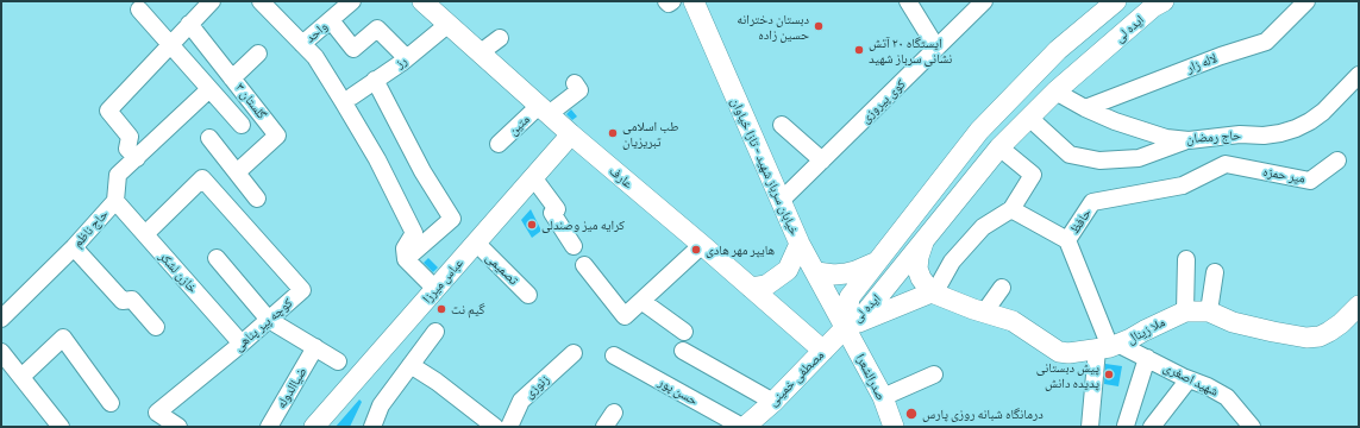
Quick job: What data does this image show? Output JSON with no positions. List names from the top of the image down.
{
  "streets": {
    "main road": [
      "ایده لى",
      "خیابان سرباز شهید - تازا خیاوان",
      "عارف",
      "عباس میرزا",
      "ملا زینال",
      "صدرالشعرا",
      "مصطفی خمینی"
    ],
    "street": [
      "واحد",
      "رز",
      "لاله زار",
      "گلستان ۳",
      "کوی پیروزی",
      "متین",
      "حاج رمضان",
      "میر حمزه",
      "حافظ",
      "حاج ناظم",
      "تصمیمی",
      "خازن لشکر",
      "کوچه پیر پناهی",
      "شهید اصغری",
      "زنوزی",
      "ضیاالدوله",
      "حسن پور"
    ]
  },
  "crossings": [
    ["ایده لى", "حاج رمضان"],
    ["ایده لى", "خیابان سرباز شهید - تازا خیاوان"],
    ["ایده لى", "صدرالشعرا"],
    ["ایده لى", "مصطفی خمینی"],
    ["رز", "عارف"],
    ["لاله زار", "حاج رمضان"],
    ["کوی پیروزی", "خیابان سرباز شهید - تازا خیاوان"],
    ["متین", "عارف"],
    ["خیابان سرباز شهید - تازا خیاوان", "صدرالشعرا"],
    ["خیابان سرباز شهید - تازا خیاوان", "مصطفی خمینی"],
    ["میر حمزه", "حافظ"],
    ["عارف", "عباس میرزا"],
    ["عارف", "مصطفی خمینی"],
    ["حاج ناظم", "خازن لشکر"],
    ["تصمیمی", "عباس میرزا"],
    ["خازن لشکر", "کوچه پیر پناهی"],
    ["ملا زینال", "شهید اصغری"],
    ["صدرالشعرا", "مصطفی خمینی"],
    ["مصطفی خمینی", "حسن پور"]
  ],
  "places": [
    "دبستان دخترانه حسین زاده",
    "ایستگاه ۲۰ آتش نشانی سرباز شهید",
    "طب اسلامی تبریزیان",
    "کرایه میز وصندلی",
    "هایپر مهر هادی",
    "گیم نت",
    "پیش دبستانی پدیده دانش",
    "درمانگاه شبانه روزی پارس"
  ]
}
